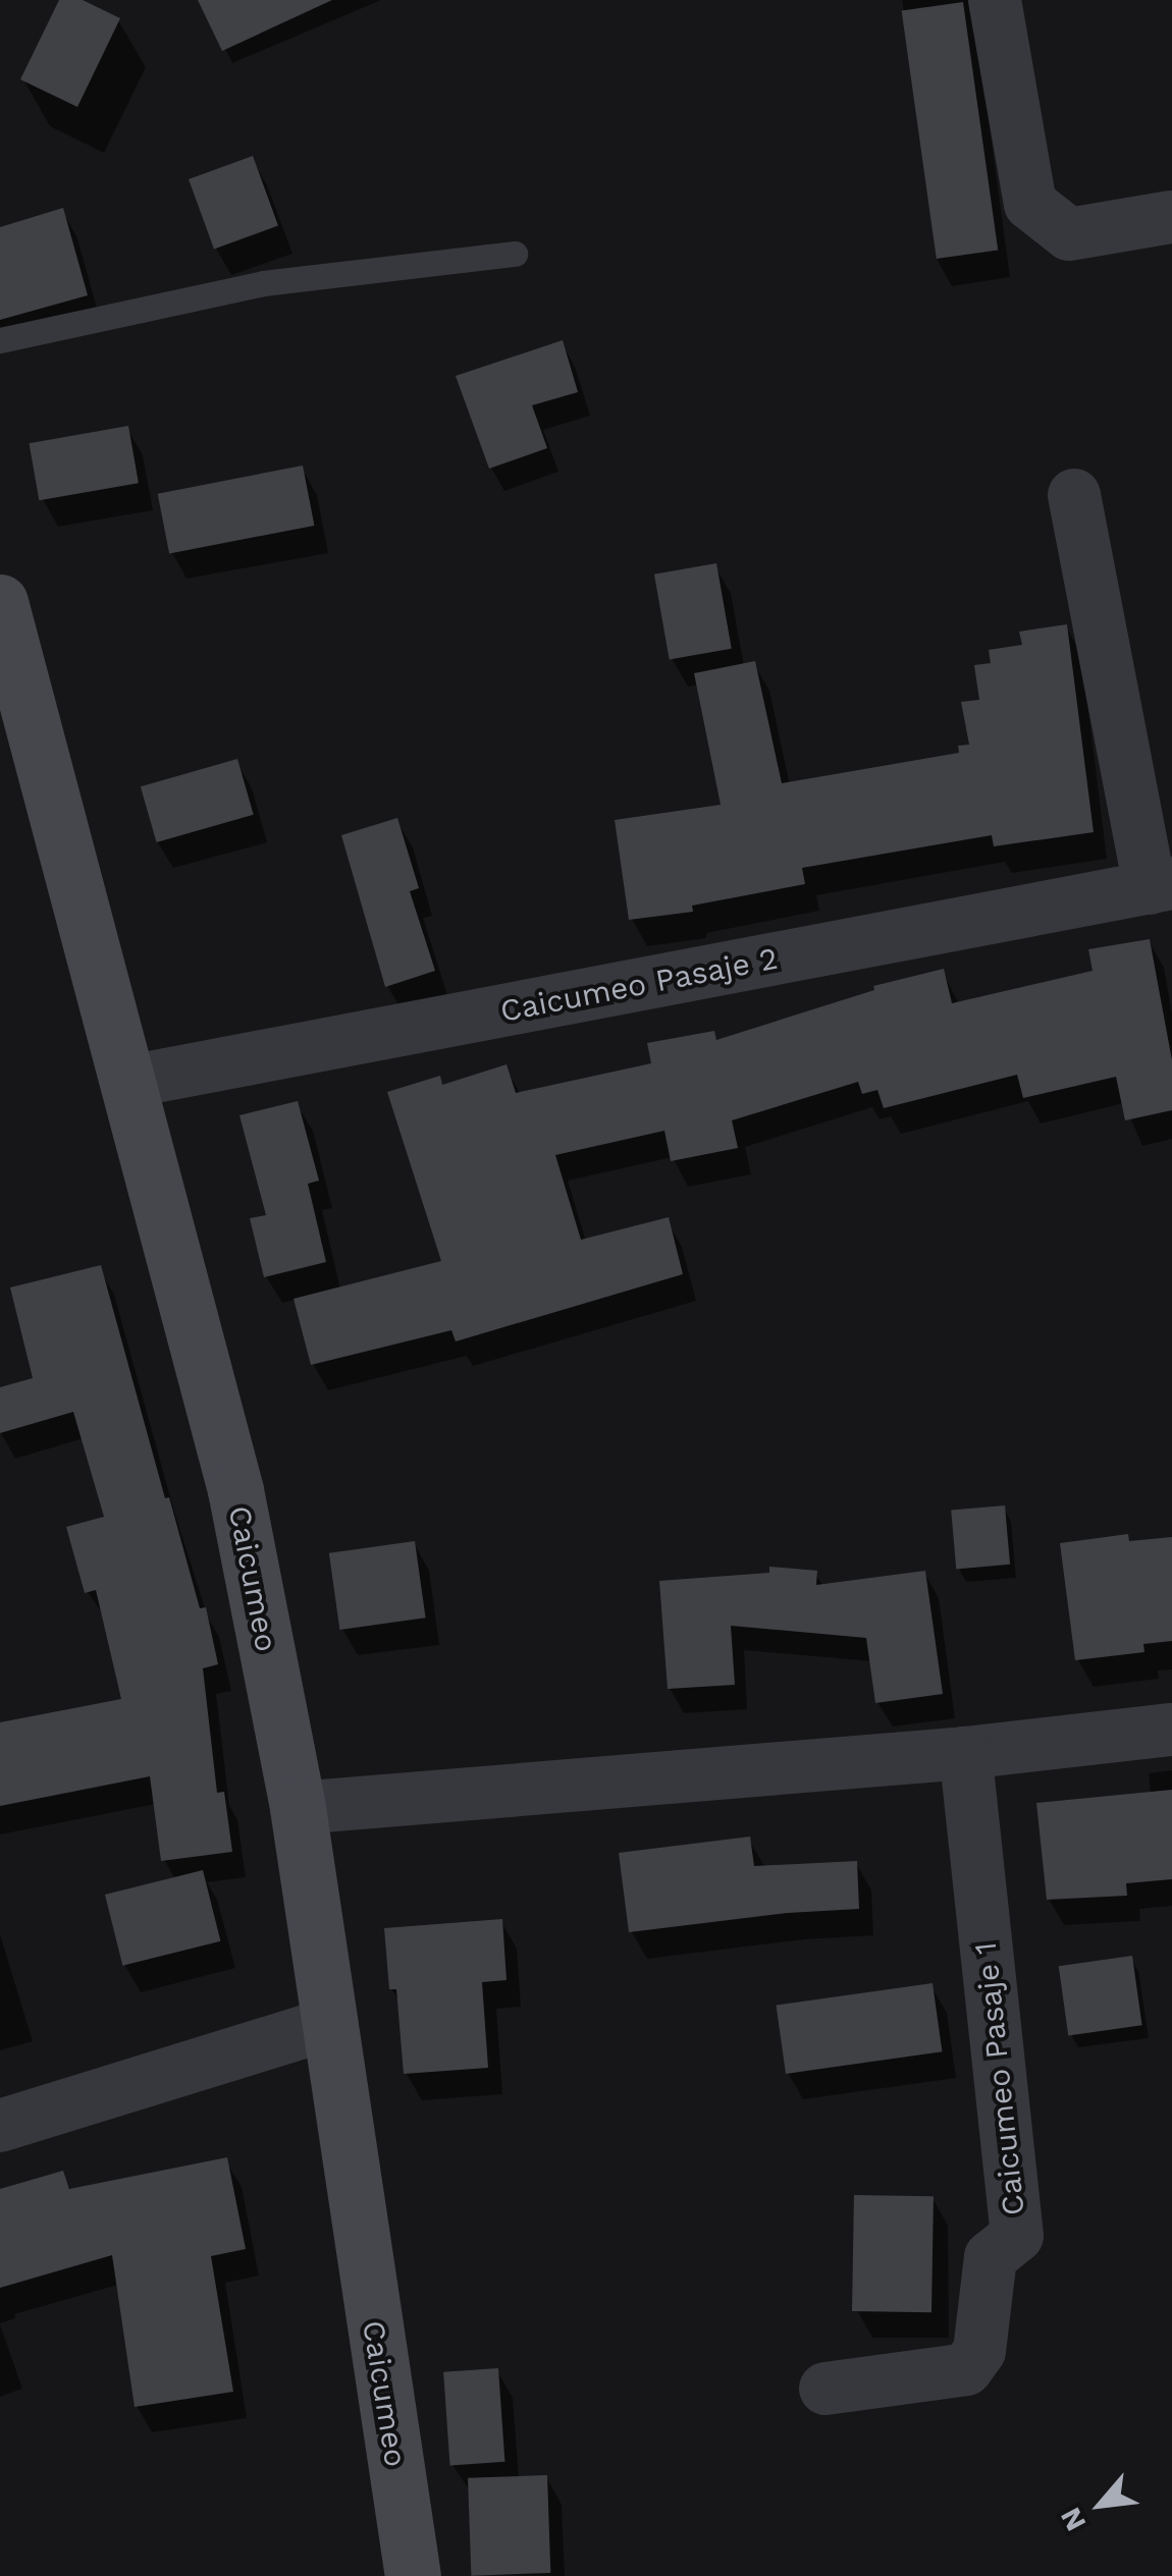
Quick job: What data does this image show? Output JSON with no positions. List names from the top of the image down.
{
  "streets": {
    "street": ["Caicumeo Pasaje 2", "Caicumeo", "Caicumeo Pasaje 1"]
  },
  "crossings": [
    ["Caicumeo Pasaje 2", "Caicumeo"]
  ],
  "north": "bottom left"
}
